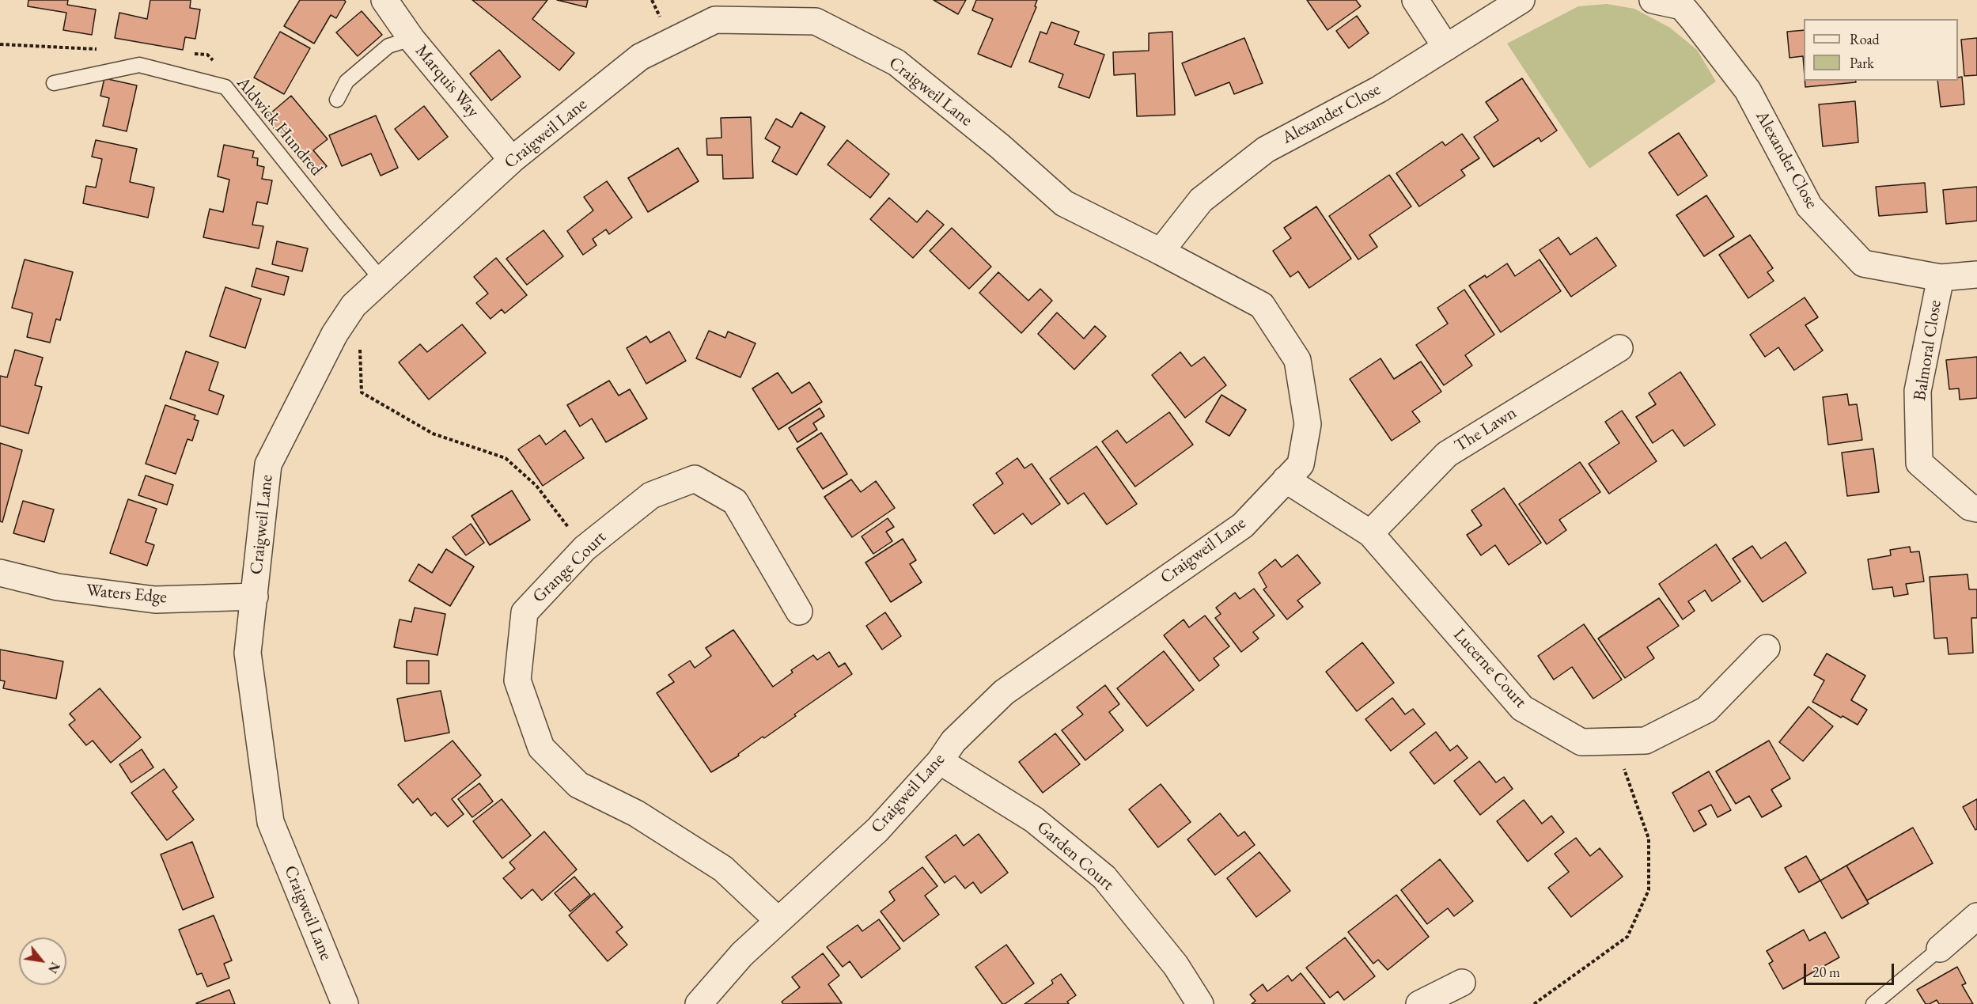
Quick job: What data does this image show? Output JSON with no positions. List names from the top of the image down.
{
  "streets": {
    "street": [
      "Marquis Way",
      "Craigweil Lane",
      "Alexander Close",
      "Balmoral Close",
      "The Lawn",
      "Grange Court",
      "Waters Edge",
      "Lucerne Court",
      "Garden Court"
    ],
    "lane": ["Aldwick Hundred"]
  },
  "crossings": [
    ["Marquis Way", "Craigweil Lane"],
    ["Craigweil Lane", "Alexander Close"],
    ["Craigweil Lane", "Aldwick Hundred"],
    ["Craigweil Lane", "Grange Court"],
    ["Craigweil Lane", "Waters Edge"],
    ["Craigweil Lane", "Lucerne Court"],
    ["Craigweil Lane", "Garden Court"],
    ["Alexander Close", "Balmoral Close"],
    ["The Lawn", "Lucerne Court"]
  ],
  "legend": ["Road", "Park"],
  "scale_bar": "20 m",
  "north": "bottom right"
}
